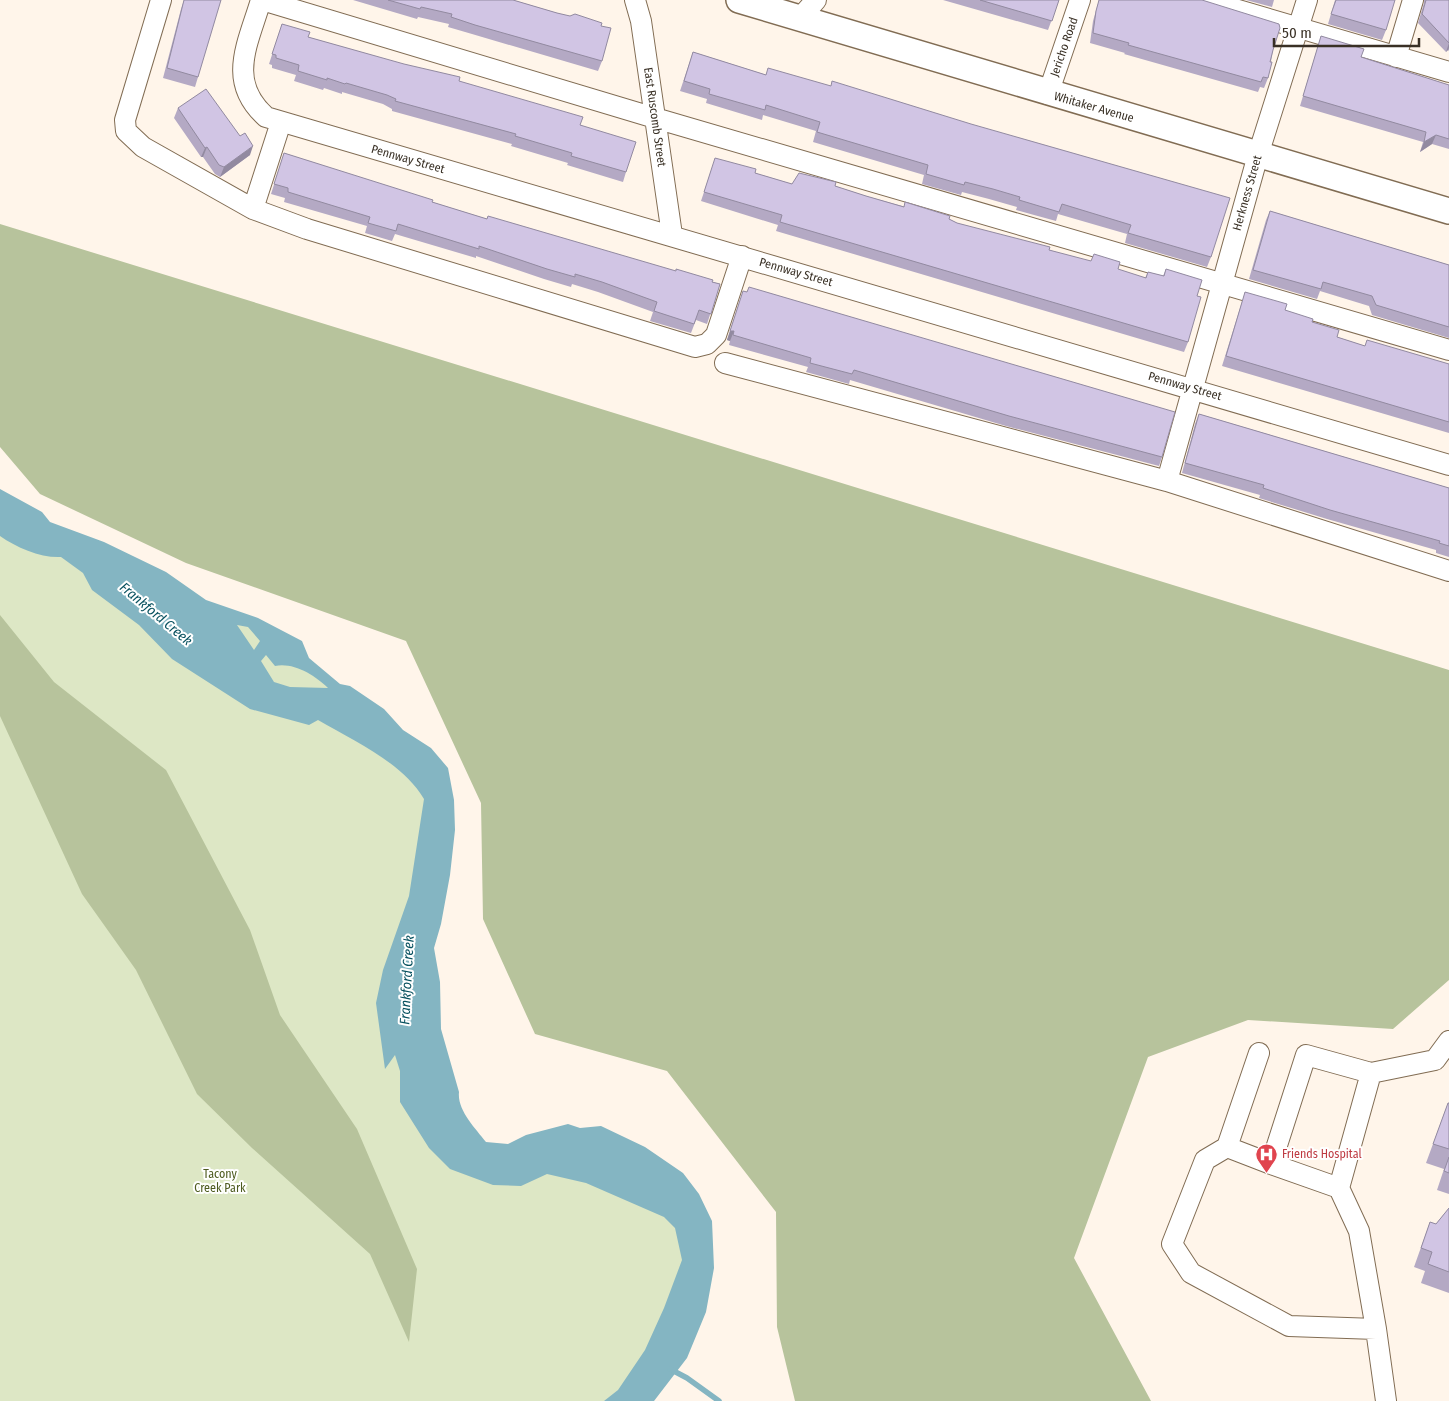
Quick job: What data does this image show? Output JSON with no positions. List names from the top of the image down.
{
  "streets": {
    "main road": ["Whitaker Avenue"],
    "street": [
      "Jericho Road",
      "East Ruscomb Street",
      "Pennway Street",
      "Herkness Street"
    ]
  },
  "crossings": [
    ["Jericho Road", "Whitaker Avenue"],
    ["Whitaker Avenue", "Herkness Street"],
    ["East Ruscomb Street", "Pennway Street"],
    ["Pennway Street", "Herkness Street"]
  ],
  "water": ["Frankford Creek"],
  "parks": ["Tacony Creek Park"],
  "places": {
    "hospital": ["Friends Hospital"]
  },
  "scale_bar": "50 m"
}
